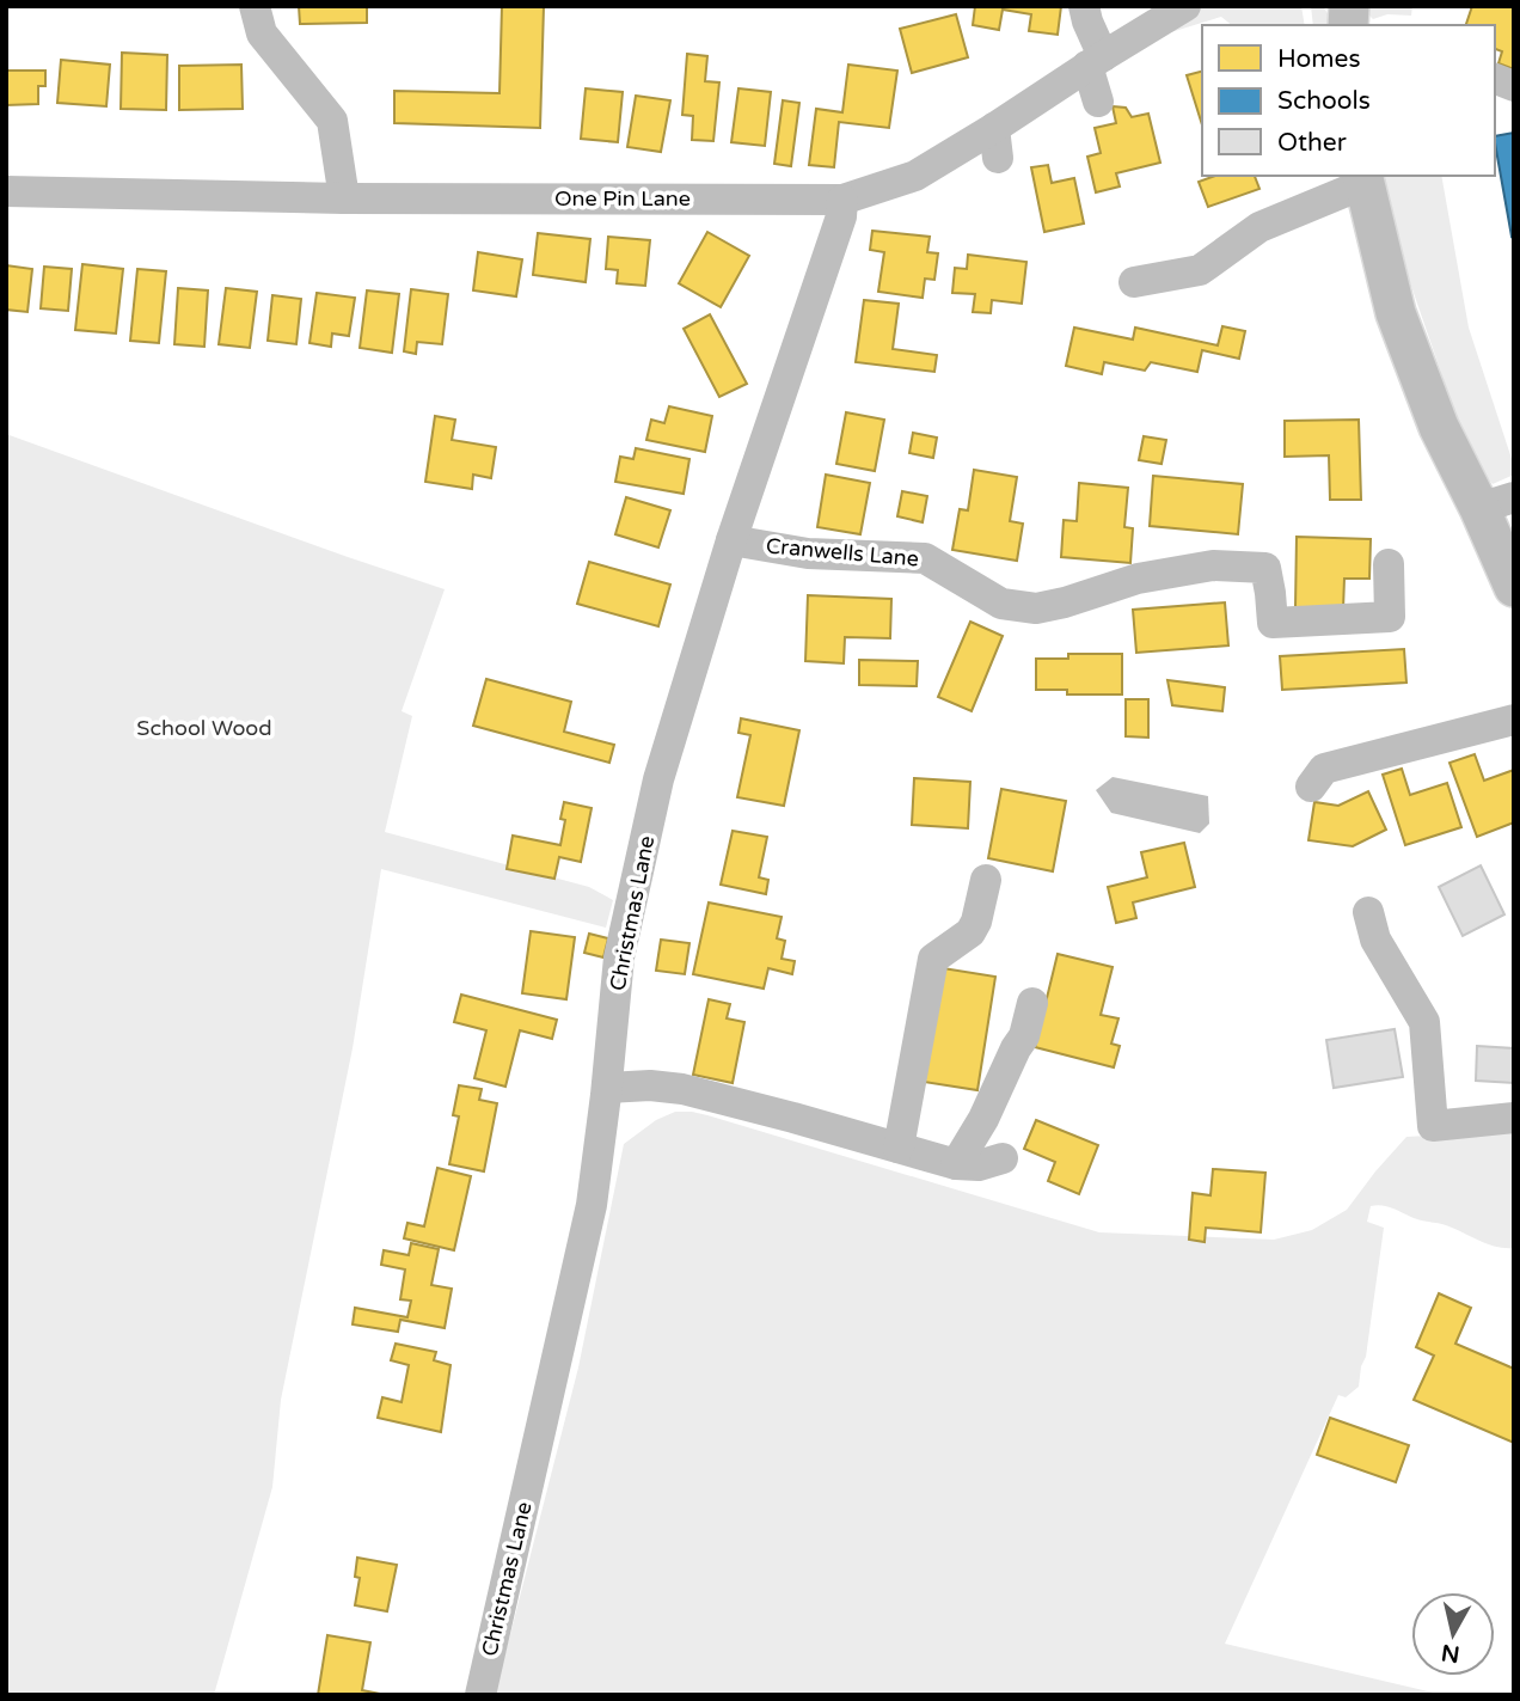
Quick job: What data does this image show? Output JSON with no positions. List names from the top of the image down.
{
  "streets": {
    "street": ["One Pin Lane", "Cranwells Lane", "Christmas Lane"]
  },
  "crossings": [
    ["One Pin Lane", "Christmas Lane"],
    ["Cranwells Lane", "Christmas Lane"]
  ],
  "parks": ["School Wood"],
  "legend": ["Homes", "Schools", "Other"],
  "north": "bottom"
}
